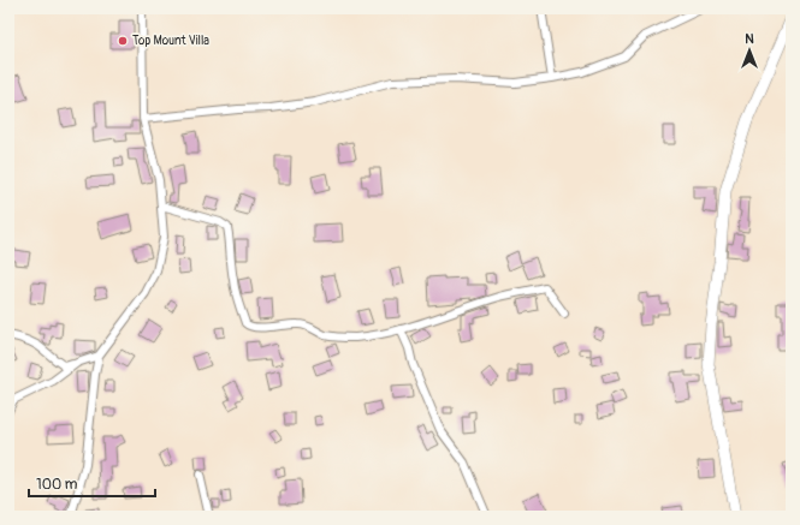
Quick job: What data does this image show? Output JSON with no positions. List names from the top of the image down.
{
  "places": ["Top Mount Villa"],
  "scale_bar": "100 m",
  "north": "top"
}
